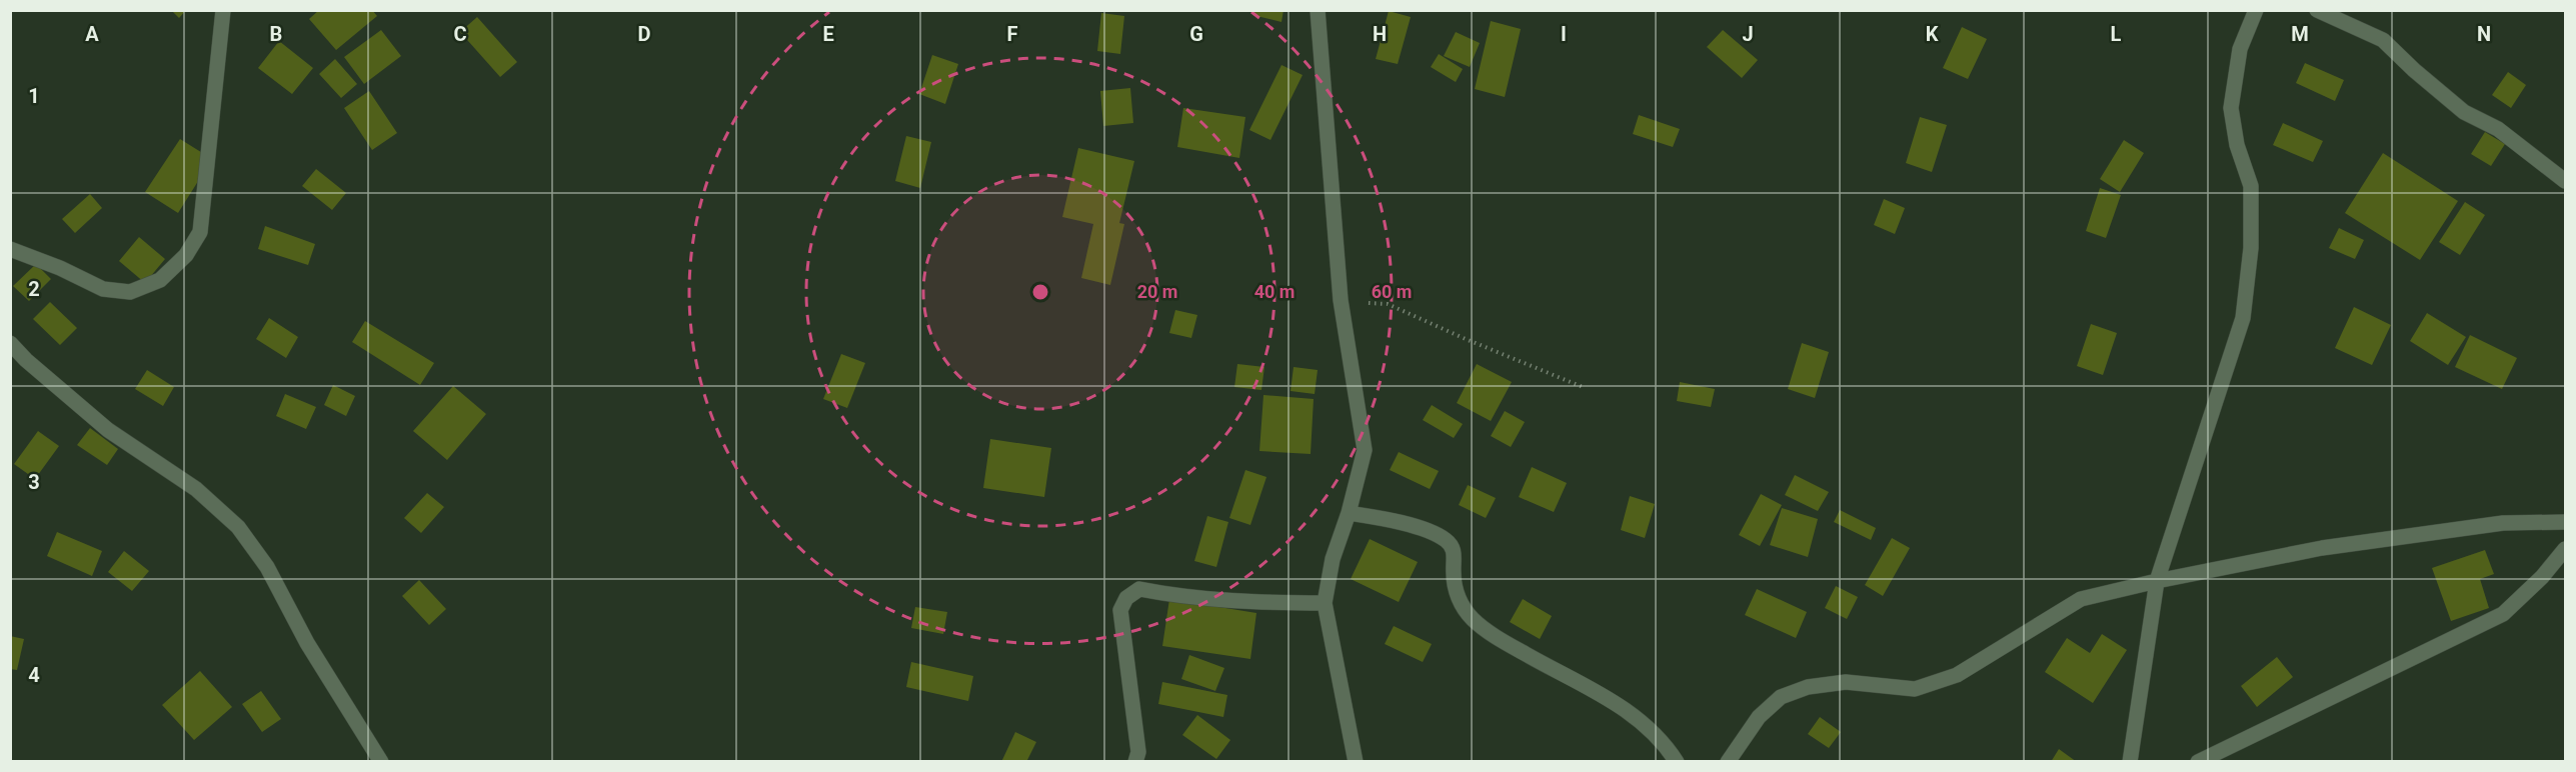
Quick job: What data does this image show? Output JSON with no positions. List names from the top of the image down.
{
  "grid": {
    "columns": [
      "A",
      "B",
      "C",
      "D",
      "E",
      "F",
      "G",
      "H",
      "I",
      "J",
      "K",
      "L",
      "M",
      "N"
    ],
    "rows": [
      "1",
      "2",
      "3",
      "4"
    ]
  },
  "rings": ["20 m", "40 m", "60 m"]
}
